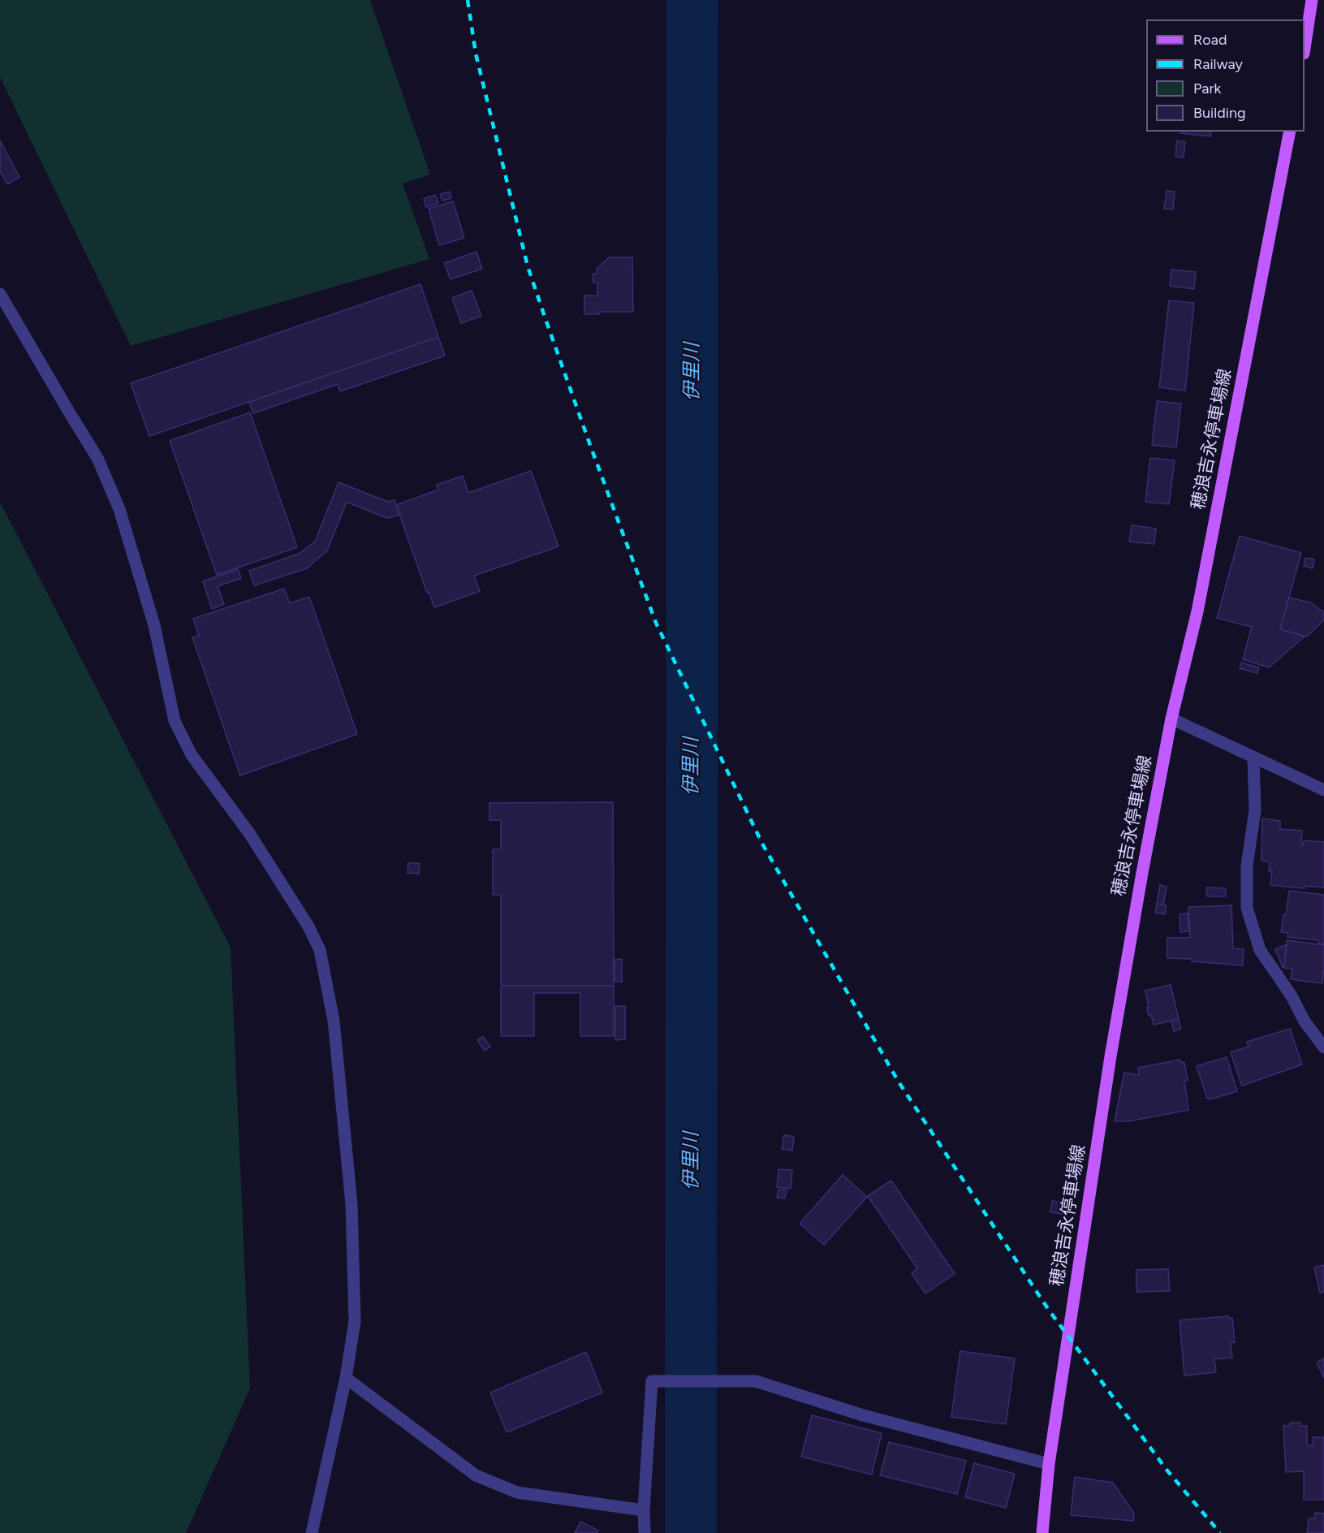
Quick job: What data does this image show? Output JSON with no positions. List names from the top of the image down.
{
  "streets": {
    "main road": ["穂浪吉永停車場線"]
  },
  "water": ["伊里川"],
  "legend": [
    "Road",
    "Railway",
    "Park",
    "Building"
  ]
}
